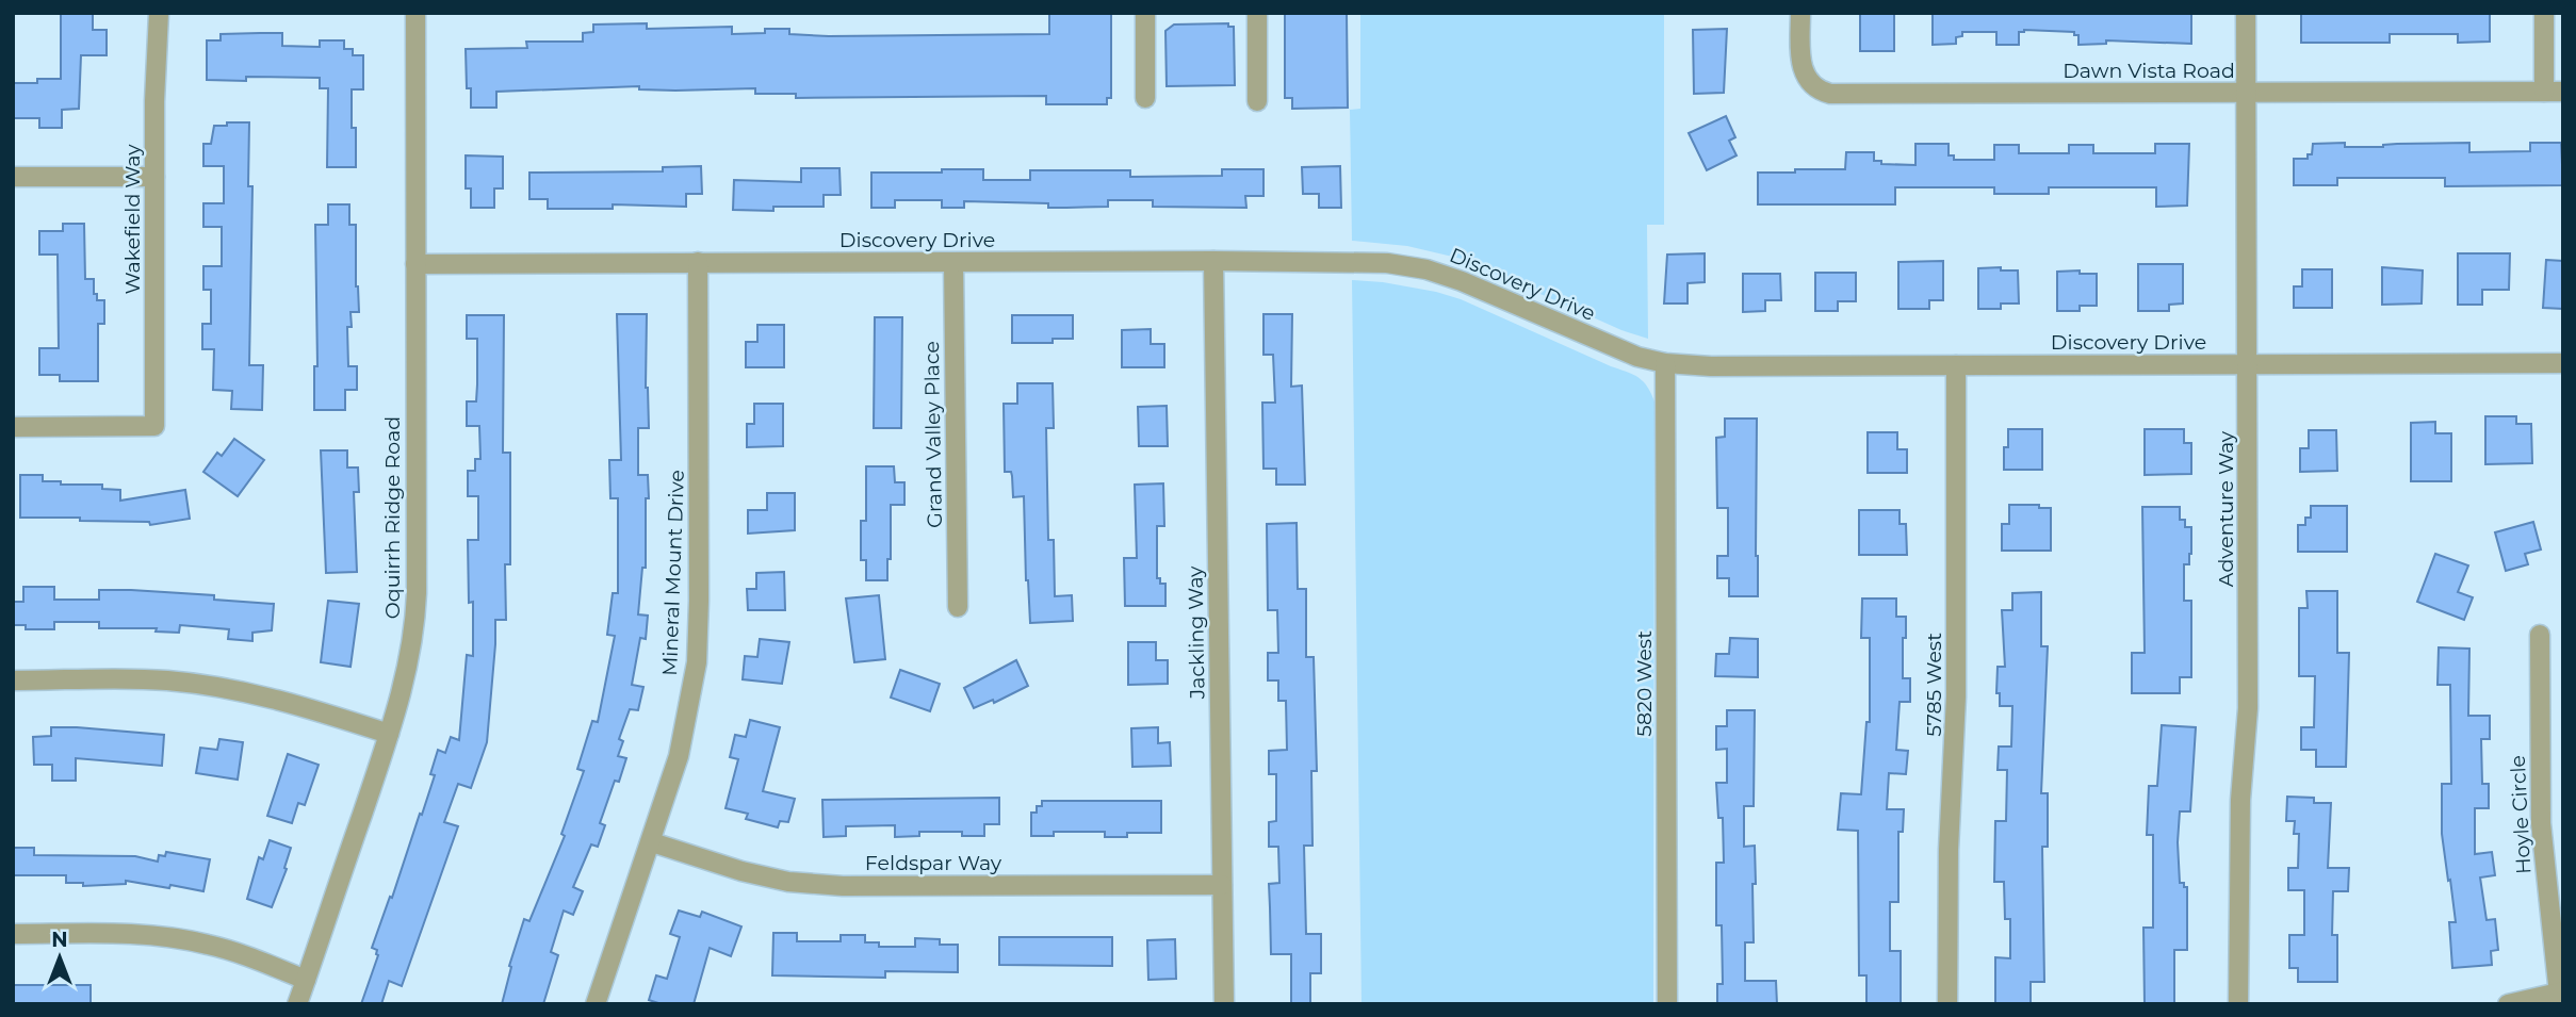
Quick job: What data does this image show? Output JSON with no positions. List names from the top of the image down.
{
  "streets": {
    "street": [
      "Dawn Vista Road",
      "Wakefield Way",
      "Discovery Drive",
      "Grand Valley Place",
      "Adventure Way",
      "Oquirrh Ridge Road",
      "Mineral Mount Drive",
      "Jackling Way",
      "5820 West",
      "5785 West",
      "Hoyle Circle",
      "Feldspar Way"
    ]
  },
  "crossings": [
    ["Dawn Vista Road", "Adventure Way"],
    ["Discovery Drive", "Grand Valley Place"],
    ["Discovery Drive", "Adventure Way"],
    ["Discovery Drive", "Oquirrh Ridge Road"],
    ["Discovery Drive", "Mineral Mount Drive"],
    ["Discovery Drive", "Jackling Way"],
    ["Discovery Drive", "5820 West"],
    ["Discovery Drive", "5785 West"],
    ["Mineral Mount Drive", "Feldspar Way"],
    ["Jackling Way", "Feldspar Way"]
  ],
  "north": "top"
}
